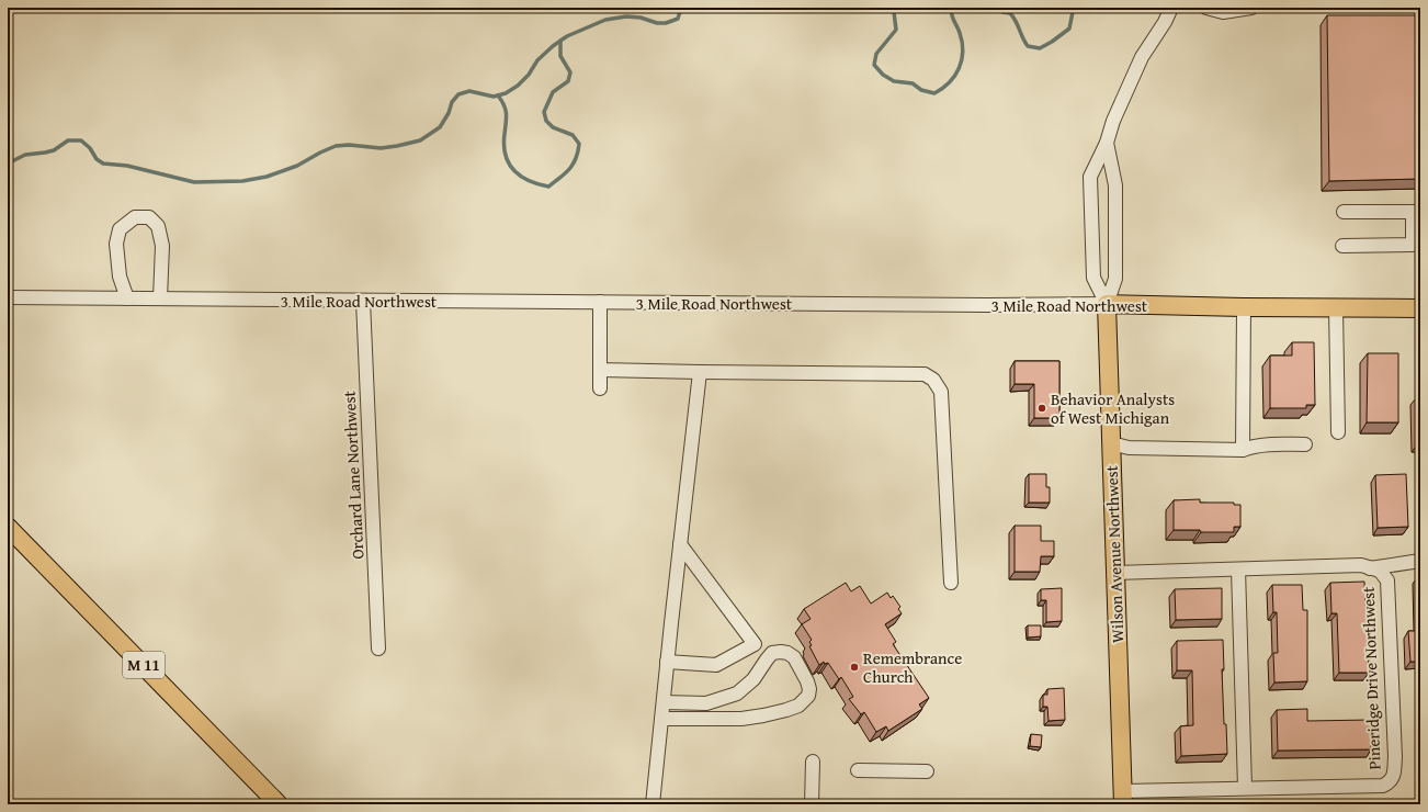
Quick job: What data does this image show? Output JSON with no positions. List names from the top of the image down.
{
  "streets": {
    "main road": ["3 Mile Road Northwest", "Wilson Avenue Northwest", "M 11"],
    "street": ["Orchard Lane Northwest", "Pineridge Drive Northwest"]
  },
  "crossings": [
    ["3 Mile Road Northwest", "Orchard Lane Northwest"],
    ["3 Mile Road Northwest", "Wilson Avenue Northwest"],
    ["Wilson Avenue Northwest", "Pineridge Drive Northwest"]
  ],
  "places": ["Behavior Analysts of West Michigan", "Remembrance Church"]
}
